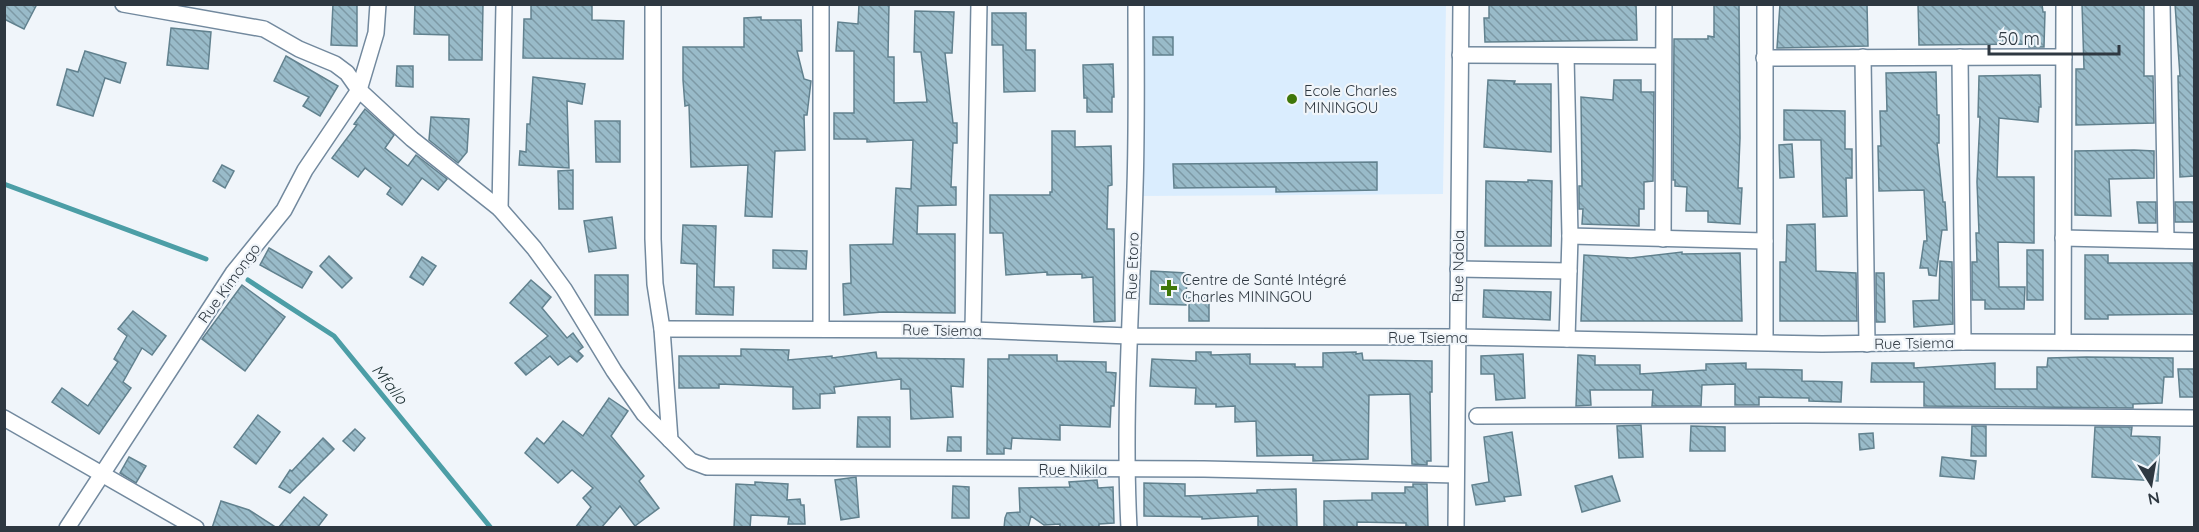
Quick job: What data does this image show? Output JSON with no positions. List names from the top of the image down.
{
  "streets": {
    "street": [
      "Rue Etoro",
      "Rue Ndola",
      "Rue Kimongo",
      "Rue Tsiema",
      "Rue Nikila"
    ]
  },
  "crossings": [
    ["Rue Etoro", "Rue Tsiema"],
    ["Rue Etoro", "Rue Nikila"],
    ["Rue Ndola", "Rue Tsiema"],
    ["Rue Ndola", "Rue Nikila"]
  ],
  "water": ["Mfallo"],
  "places": {
    "other": ["Ecole Charles MININGOU"],
    "health": ["Centre de Santé Intégré Charles MININGOU"]
  },
  "scale_bar": "50 m",
  "north": "bottom"
}
